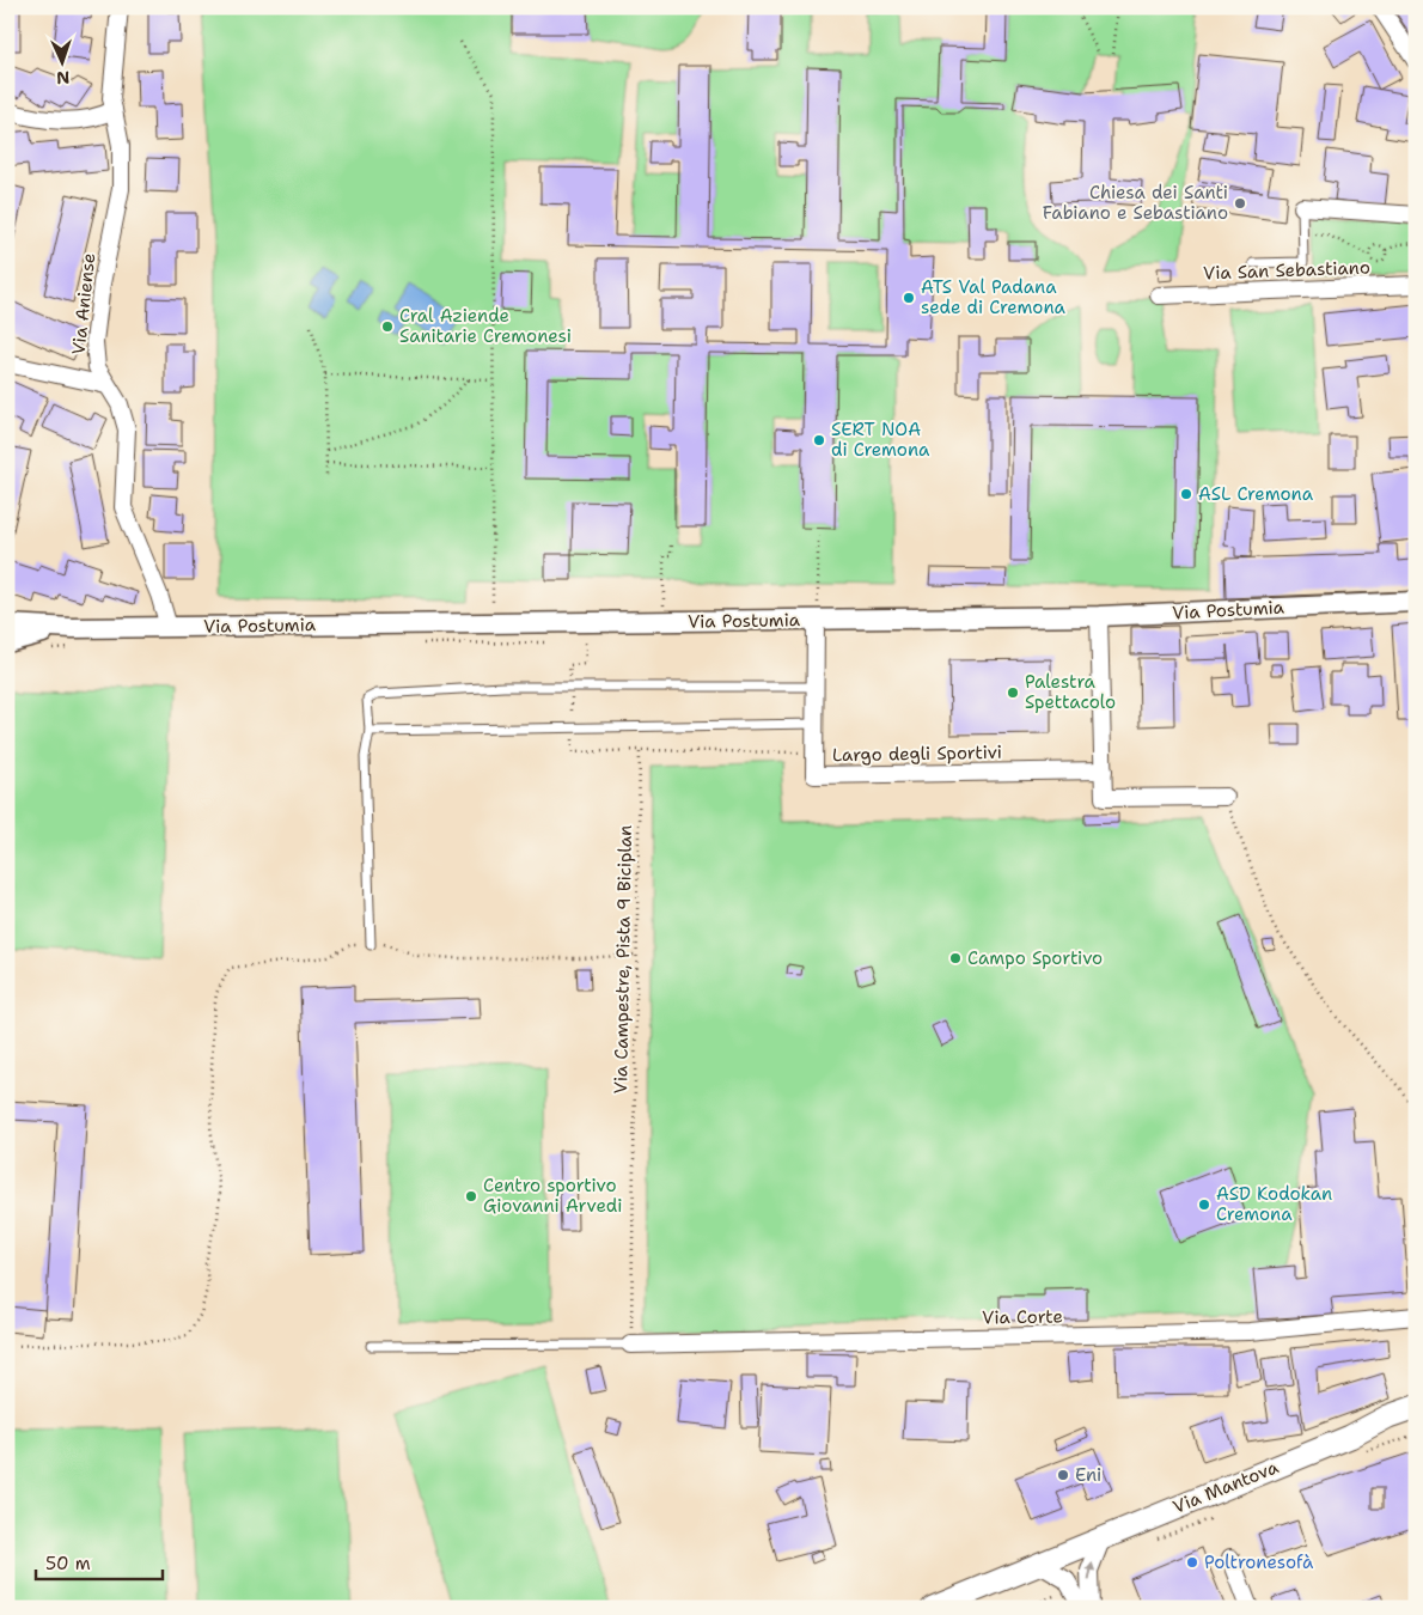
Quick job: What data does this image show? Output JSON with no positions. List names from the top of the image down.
{
  "streets": {
    "main road": ["Via Mantova"],
    "street": [
      "Via San Sebastiano",
      "Via Aniense",
      "Via Postumia",
      "Largo degli Sportivi",
      "Via Corte"
    ],
    "path": ["Via Campestre, Pista 9 Biciplan"]
  },
  "crossings": [
    ["Via Aniense", "Via Postumia"],
    ["Via Postumia", "Largo degli Sportivi"],
    ["Largo degli Sportivi", "Via Campestre, Pista 9 Biciplan"],
    ["Via Campestre, Pista 9 Biciplan", "Via Corte"]
  ],
  "places": [
    "Chiesa dei Santi Fabiano e Sebastiano",
    "ATS Val Padana sede di Cremona",
    "Cral Aziende Sanitarie Cremonesi",
    "SERT NOA di Cremona",
    "ASL Cremona",
    "Palestra Spettacolo",
    "Campo Sportivo",
    "Centro sportivo Giovanni Arvedi",
    "ASD Kodokan Cremona",
    "Eni",
    "Poltronesofà"
  ],
  "scale_bar": "50 m",
  "north": "bottom"
}
